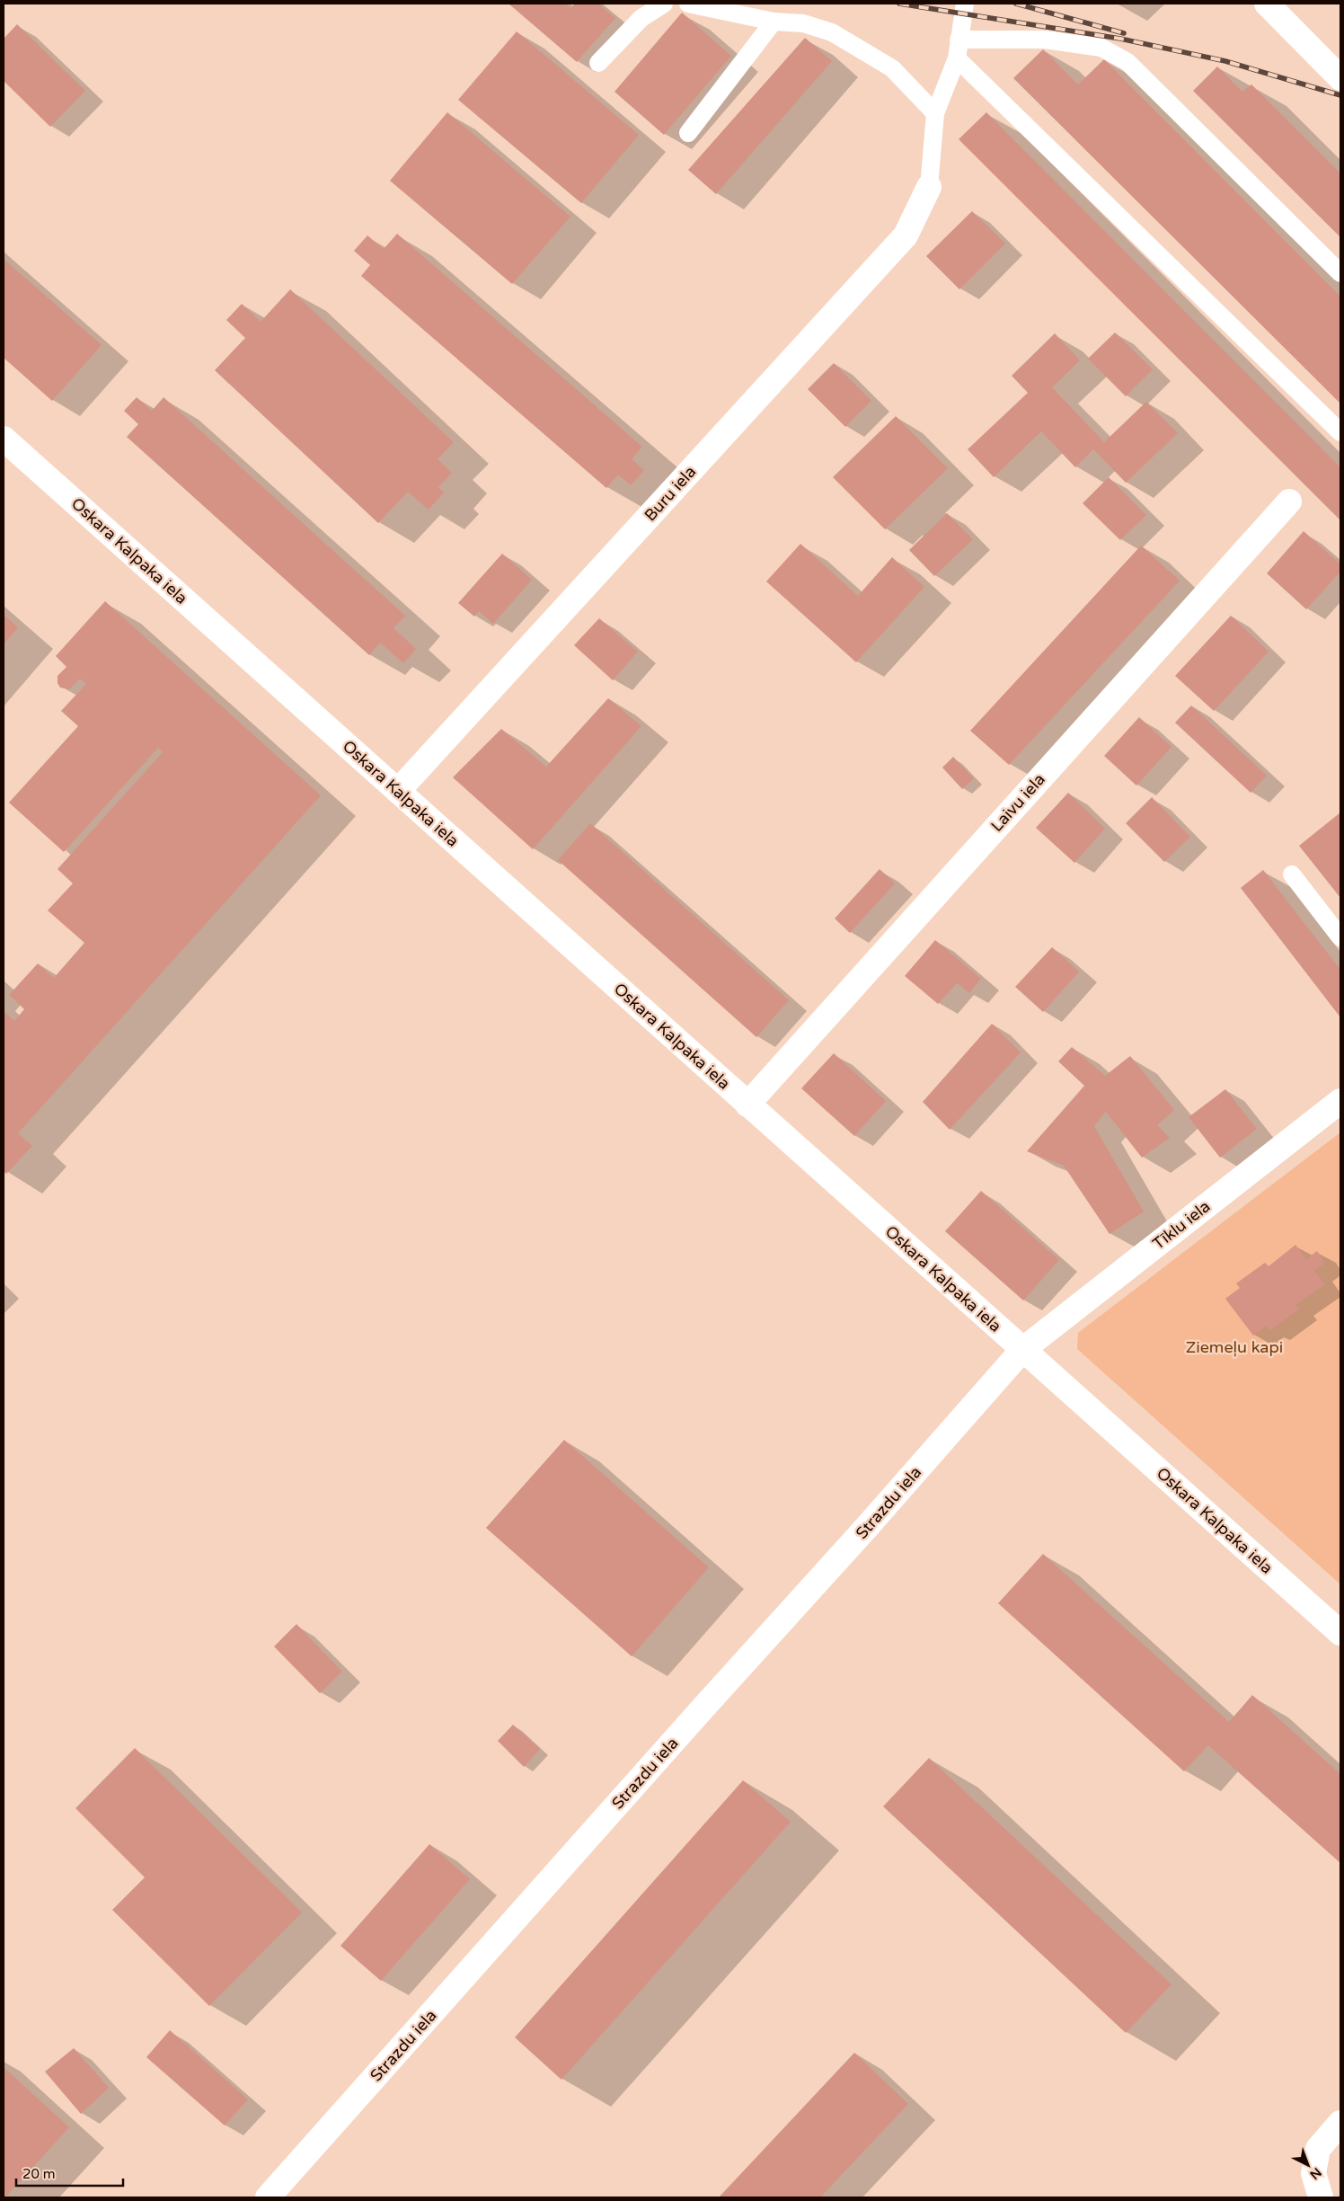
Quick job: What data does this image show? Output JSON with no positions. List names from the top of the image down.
{
  "streets": {
    "street": [
      "Buru iela",
      "Oskara Kalpaka iela",
      "Laivu iela",
      "Tīklu iela",
      "Strazdu iela"
    ]
  },
  "crossings": [
    ["Buru iela", "Oskara Kalpaka iela"],
    ["Oskara Kalpaka iela", "Laivu iela"],
    ["Oskara Kalpaka iela", "Tīklu iela"],
    ["Oskara Kalpaka iela", "Strazdu iela"],
    ["Tīklu iela", "Strazdu iela"]
  ],
  "parks": ["Ziemeļu kapi"],
  "scale_bar": "20 m",
  "north": "bottom right"
}
